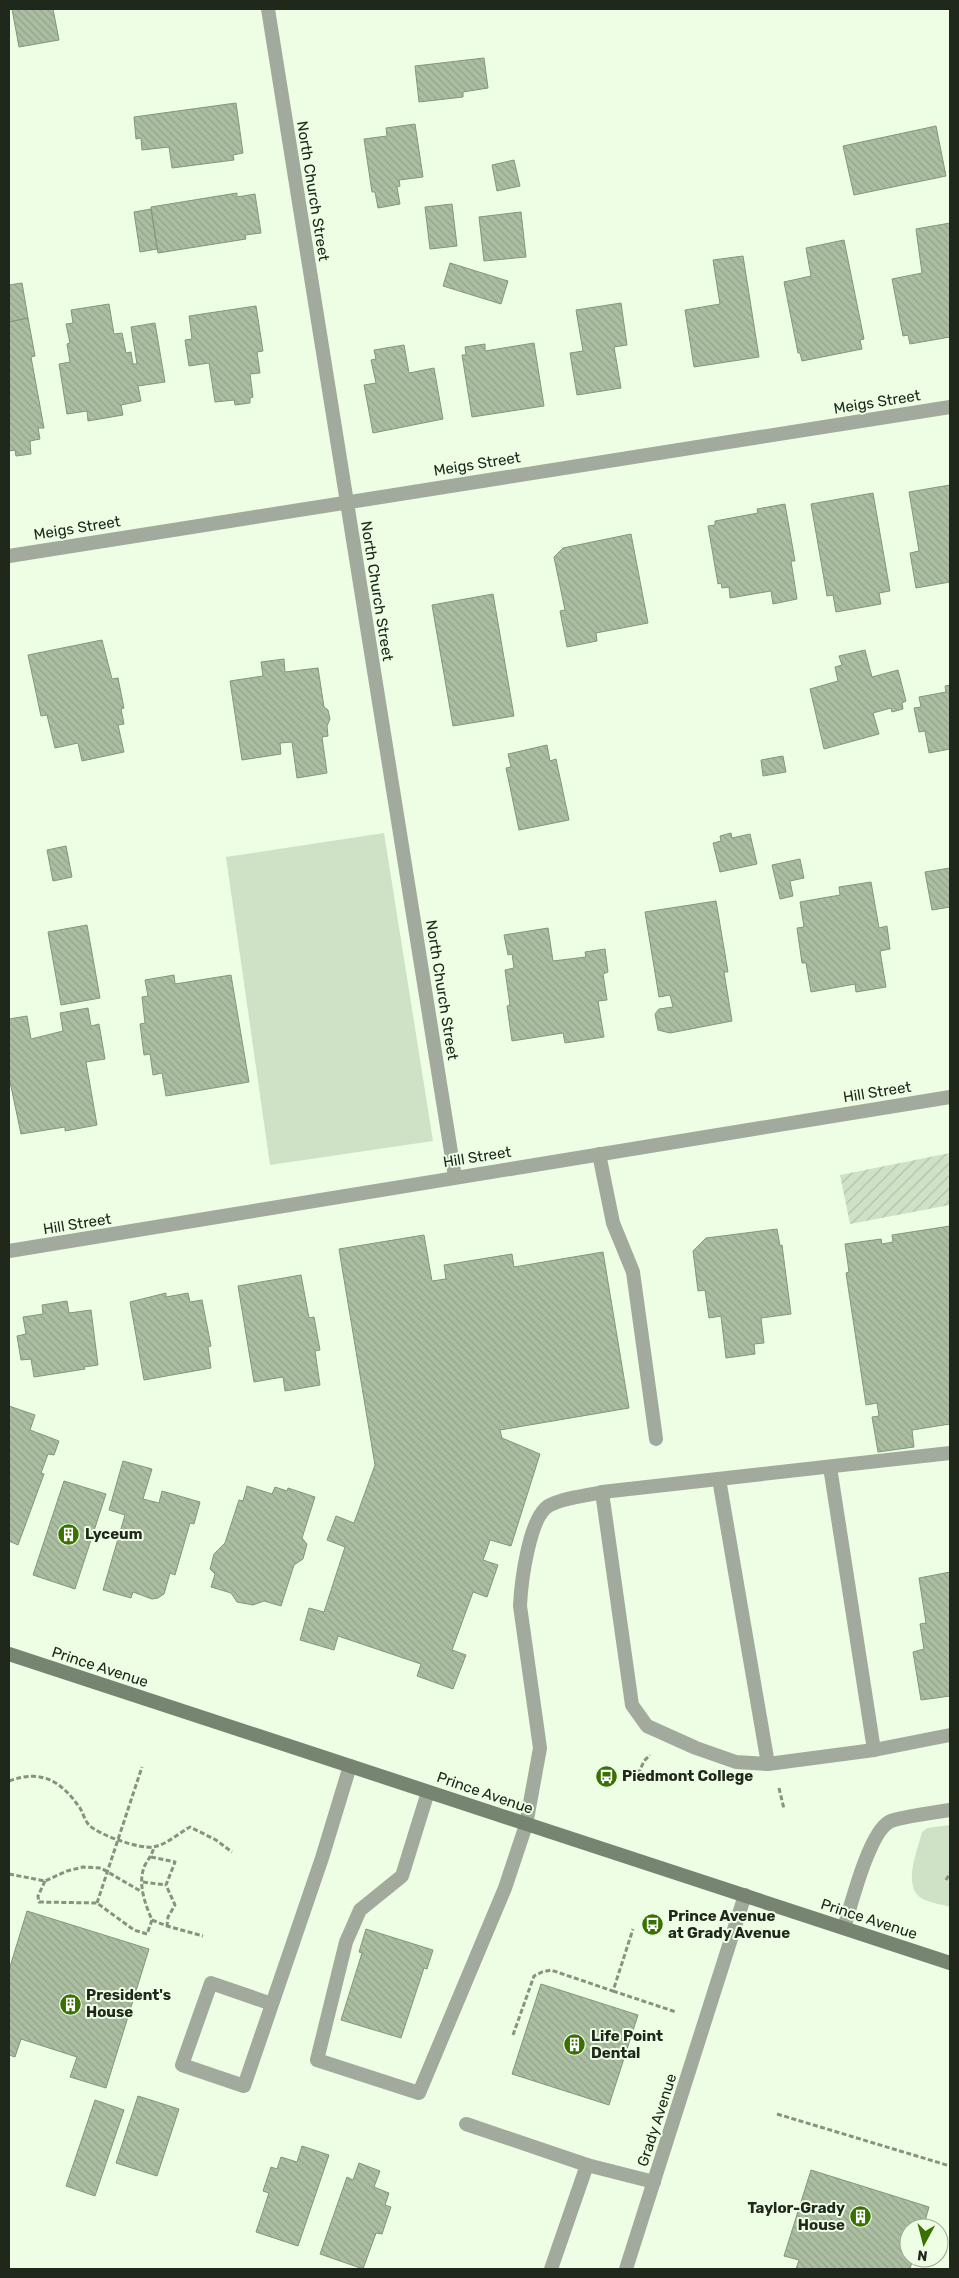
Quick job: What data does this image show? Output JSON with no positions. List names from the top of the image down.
{
  "streets": {
    "main road": ["Prince Avenue"],
    "street": [
      "North Church Street",
      "Meigs Street",
      "Hill Street",
      "Grady Avenue"
    ]
  },
  "crossings": [
    ["North Church Street", "Meigs Street"],
    ["North Church Street", "Hill Street"],
    ["Prince Avenue", "Grady Avenue"]
  ],
  "places": {
    "building": [
      "Lyceum",
      "President's House",
      "Life Point Dental",
      "Taylor-Grady House"
    ],
    "bus stop": ["Piedmont College", "Prince Avenue at Grady Avenue"]
  },
  "north": "bottom"
}
